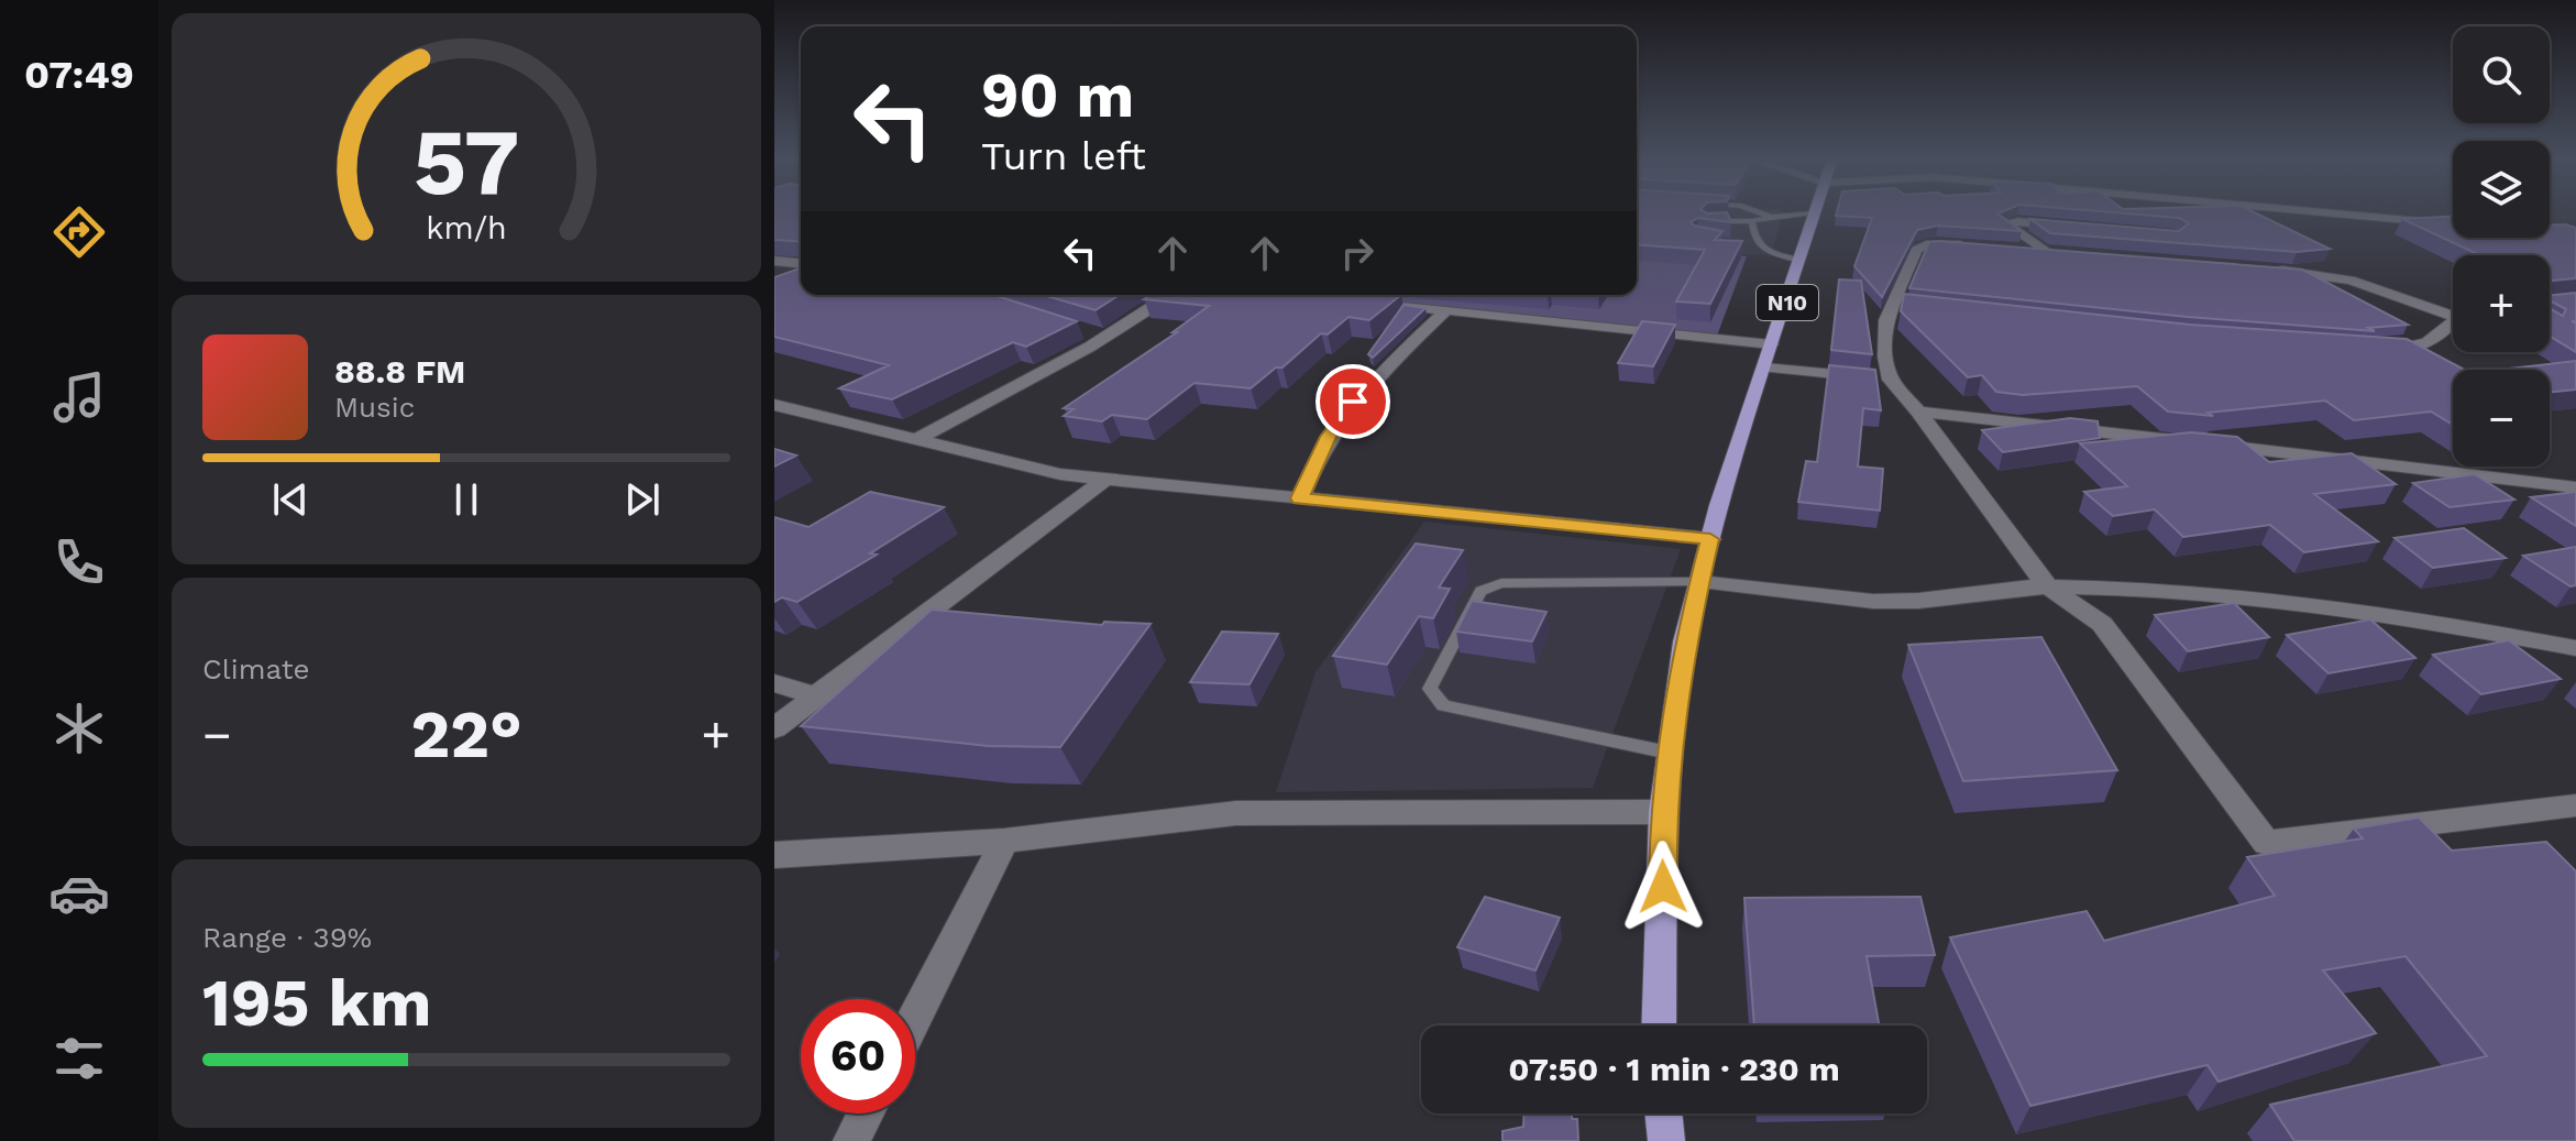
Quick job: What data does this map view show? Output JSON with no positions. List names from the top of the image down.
{
  "streets": {
    "main road": ["N10"]
  },
  "page": {
    "tabs": "07:49",
    "map_buttons": ["+", "−"],
    "turn": ["90 m", "Turn left"],
    "song": ["88.8 FM", "Music"],
    "tile": [
      "Climate",
      ["Range · 39%", "195 km"]
    ],
    "heat": ["−", "22°", "+"],
    "limit": "60",
    "trip": "07:50 · 1 min · 230 m",
    "gauge": ["57", "km/h"]
  }
}
